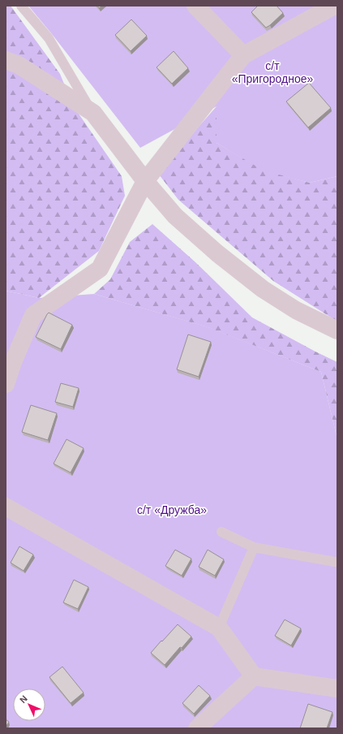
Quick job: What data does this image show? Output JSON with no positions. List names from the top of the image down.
{
  "parks": ["с/т «Пригородное»", "с/т «Дружба»"],
  "north": "top left"
}
